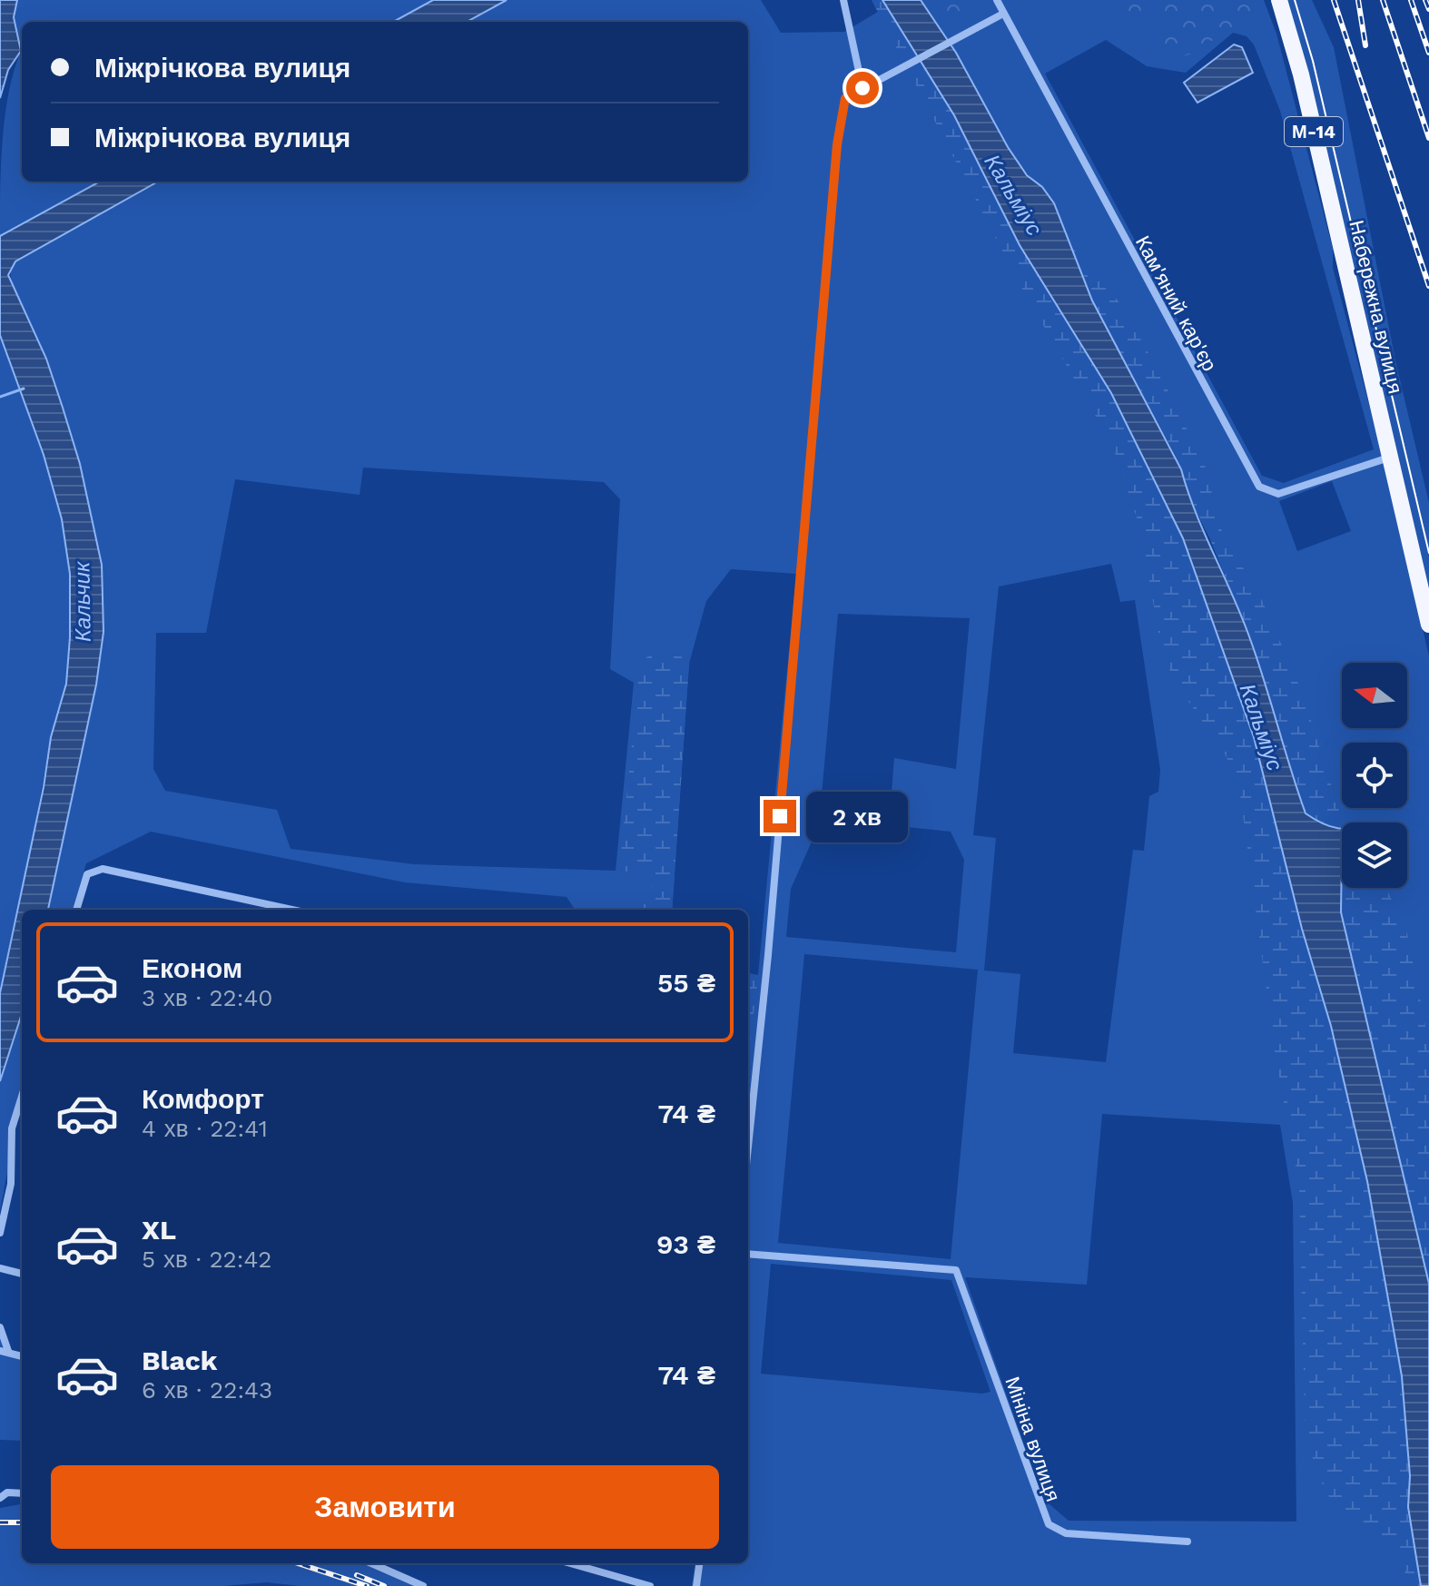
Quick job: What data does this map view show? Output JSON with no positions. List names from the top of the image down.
{
  "streets": {
    "highway": ["М-14", "Набережна вулиця"],
    "street": ["Кам'яний кар'єр", "Мініна вулиця"]
  },
  "crossings": [
    ["Кам'яний кар'єр", "Набережна вулиця"]
  ],
  "water": ["Кальміус", "Кальчик"],
  "north": "left",
  "page": {
    "banner": ["Міжрічкова вулиця", "Міжрічкова вулиця"],
    "bubble": "2 хв",
    "list": [
      {
        "name": "Економ",
        "note": "3 хв · 22:40",
        "value": "55 ₴"
      },
      {
        "name": "Комфорт",
        "note": "4 хв · 22:41",
        "value": "74 ₴"
      },
      {
        "name": "XL",
        "note": "5 хв · 22:42",
        "value": "93 ₴"
      },
      {
        "name": "Black",
        "note": "6 хв · 22:43",
        "value": "74 ₴"
      }
    ],
    "buttons": "Замовити"
  }
}
